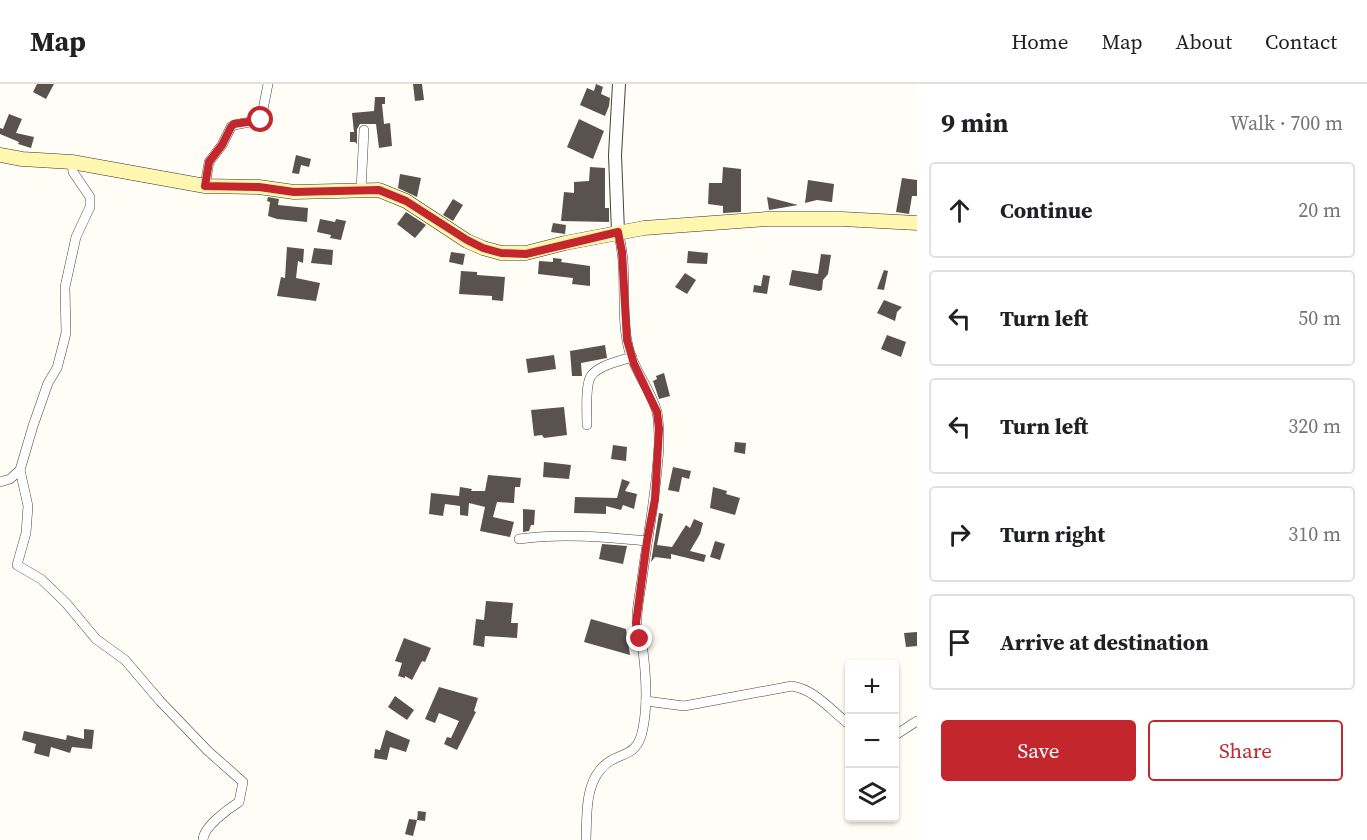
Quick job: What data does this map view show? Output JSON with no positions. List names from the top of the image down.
{
  "page": {
    "header": "Map",
    "nav": [
      "Home",
      "Map",
      "About",
      "Contact"
    ],
    "heading": ["9 min", "Walk · 700 m"],
    "list": [
      ["Continue", "20 m"],
      ["Turn left", "50 m"],
      ["Turn left", "320 m"],
      ["Turn right", "310 m"],
      "Arrive at destination"
    ],
    "map_buttons": ["+", "−"],
    "buttons": ["Save", "Share"]
  }
}
